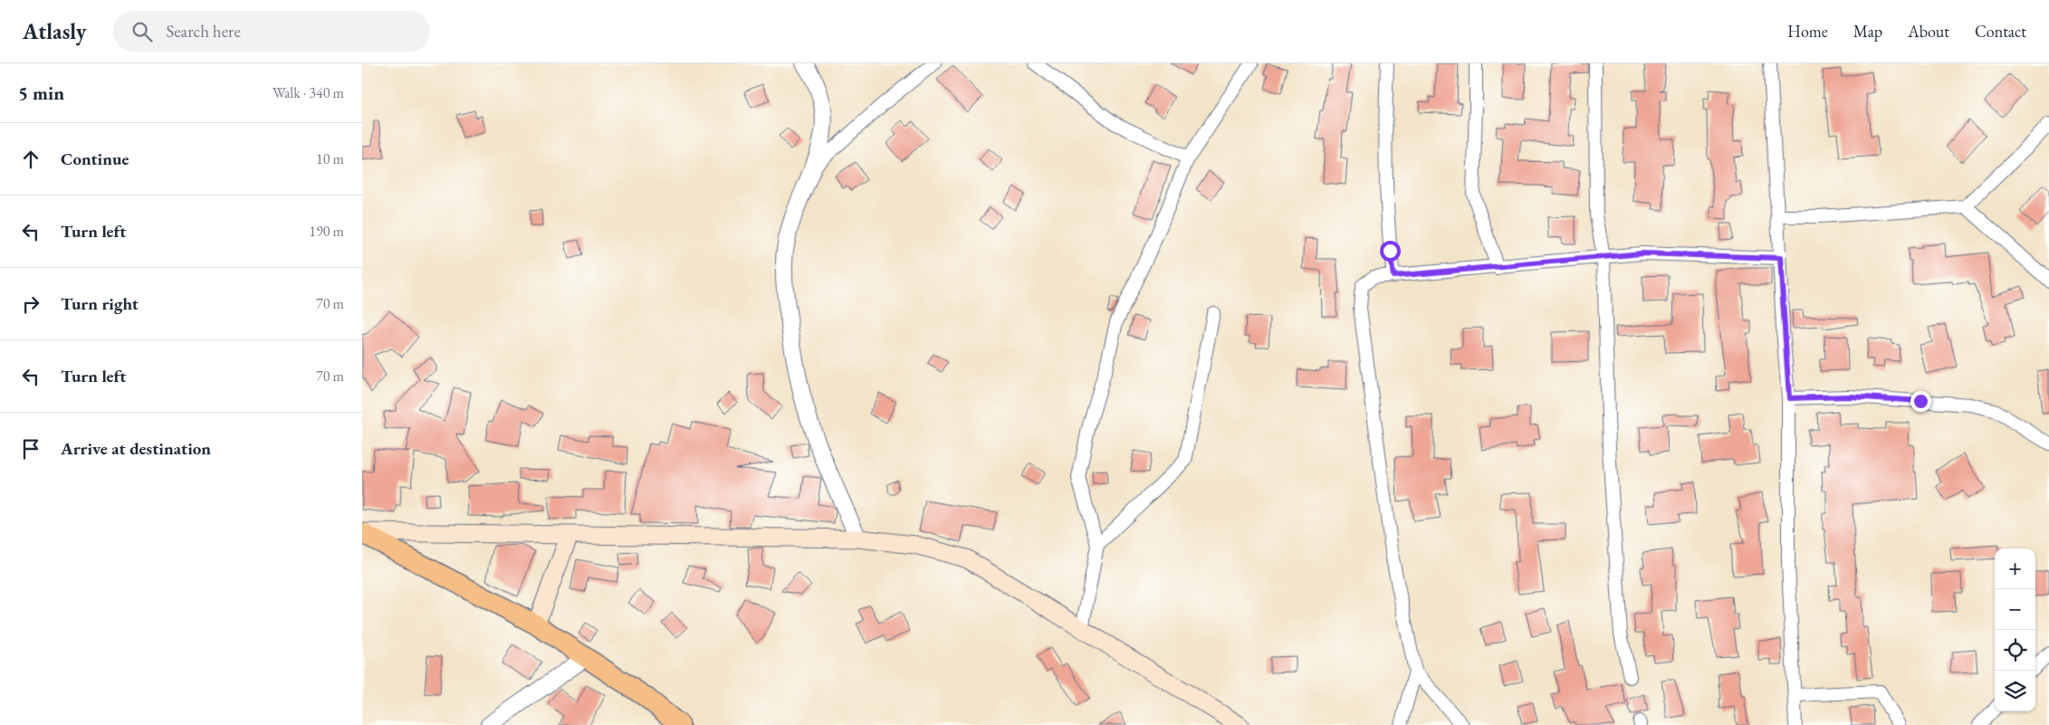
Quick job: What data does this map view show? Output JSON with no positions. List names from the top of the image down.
{
  "page": {
    "header": "Atlasly",
    "search": "Search here",
    "nav": [
      "Home",
      "Map",
      "About",
      "Contact"
    ],
    "heading": ["5 min", "Walk · 340 m"],
    "list": [
      ["Continue", "10 m"],
      ["Turn left", "190 m"],
      ["Turn right", "70 m"],
      ["Turn left", "70 m"],
      "Arrive at destination"
    ],
    "map_buttons": ["+", "−"]
  }
}
